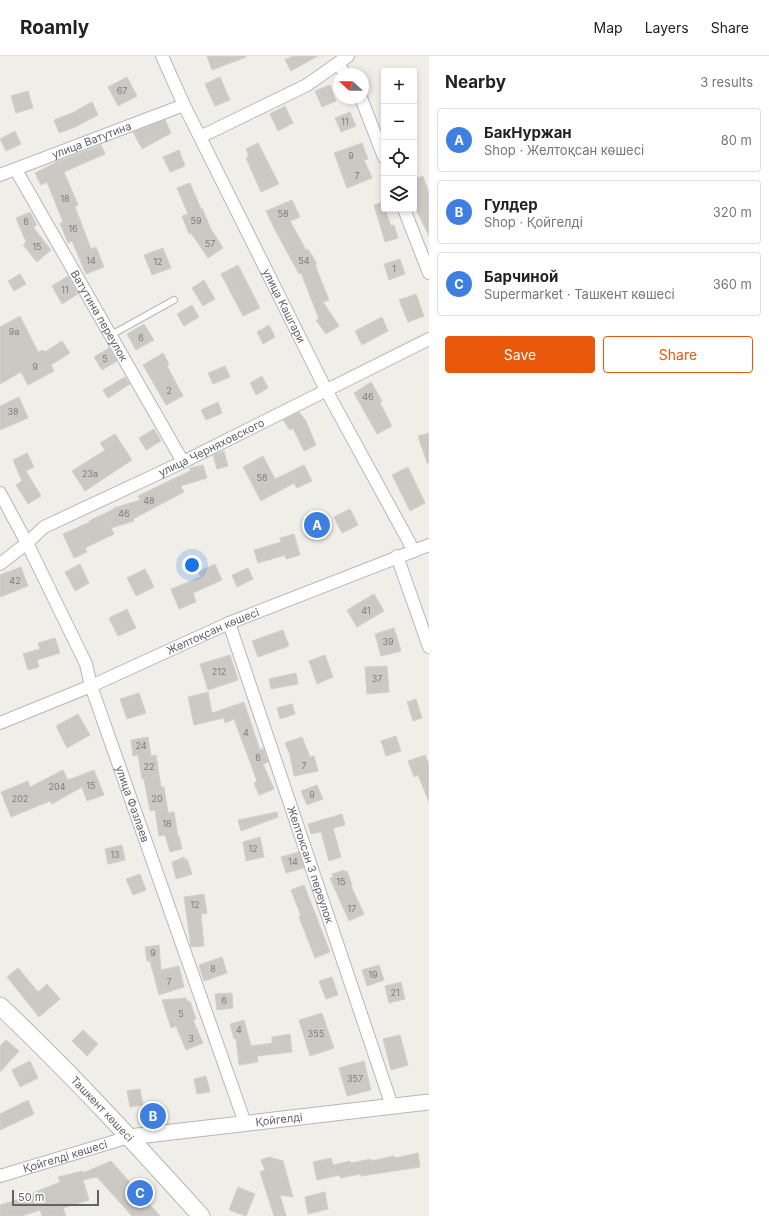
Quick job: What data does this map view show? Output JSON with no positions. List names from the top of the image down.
{
  "streets": {
    "main road": ["Ташкент көшесі"],
    "street": [
      "улица Ватутина",
      "улица Кашгари",
      "Ватутина переулок",
      "улица Черняховского",
      "Желтоқсан көшесі",
      "улица Фазлаев",
      "Желтоксан 3 переулок",
      "Қойгелді",
      "Қойгелді көшесі"
    ]
  },
  "crossings": [
    ["улица Ватутина", "улица Кашгари"],
    ["улица Ватутина", "Ватутина переулок"],
    ["улица Кашгари", "улица Черняховского"],
    ["улица Кашгари", "Желтоқсан көшесі"],
    ["Ватутина переулок", "улица Черняховского"],
    ["улица Черняховского", "улица Фазлаев"],
    ["Желтоқсан көшесі", "улица Фазлаев"],
    ["Желтоқсан көшесі", "Желтоксан 3 переулок"],
    ["улица Фазлаев", "Қойгелді"],
    ["Желтоксан 3 переулок", "Қойгелді"],
    ["Ташкент көшесі", "Қойгелді"],
    ["Ташкент көшесі", "Қойгелді көшесі"],
    ["Қойгелді", "Қойгелді көшесі"]
  ],
  "house_numbers": [
    "67",
    "11",
    "9",
    "7",
    "18",
    "58",
    "59",
    "6",
    "16",
    "57",
    "15",
    "14",
    "54",
    "12",
    "1",
    "11",
    "9а",
    "6",
    "5",
    "9",
    "2",
    "46",
    "38",
    "23а",
    "56",
    "48",
    "46",
    "42",
    "41",
    "39",
    "212",
    "37",
    "4",
    "24",
    "6",
    "7",
    "22",
    "15",
    "204",
    "9",
    "202",
    "20",
    "18",
    "12",
    "13",
    "14",
    "15",
    "12",
    "17",
    "9",
    "8",
    "19",
    "7",
    "21",
    "6",
    "5",
    "4",
    "355",
    "3",
    "357"
  ],
  "scale_bar": "50 m",
  "north": "left",
  "page": {
    "header": "Roamly",
    "nav": ["Map", "Layers", "Share"],
    "heading": ["Nearby", "3 results"],
    "map_buttons": ["+", "−"],
    "list": [
      {
        "mark": "A",
        "name": "БакНуржан",
        "note": "Shop · Желтоқсан көшесі",
        "value": "80 m"
      },
      {
        "mark": "B",
        "name": "Гулдер",
        "note": "Shop · Қойгелді",
        "value": "320 m"
      },
      {
        "mark": "C",
        "name": "Барчиной",
        "note": "Supermarket · Ташкент көшесі",
        "value": "360 m"
      }
    ],
    "buttons": ["Save", "Share"],
    "pins": ["A", "B", "C"],
    "scale": "50 m"
  }
}
